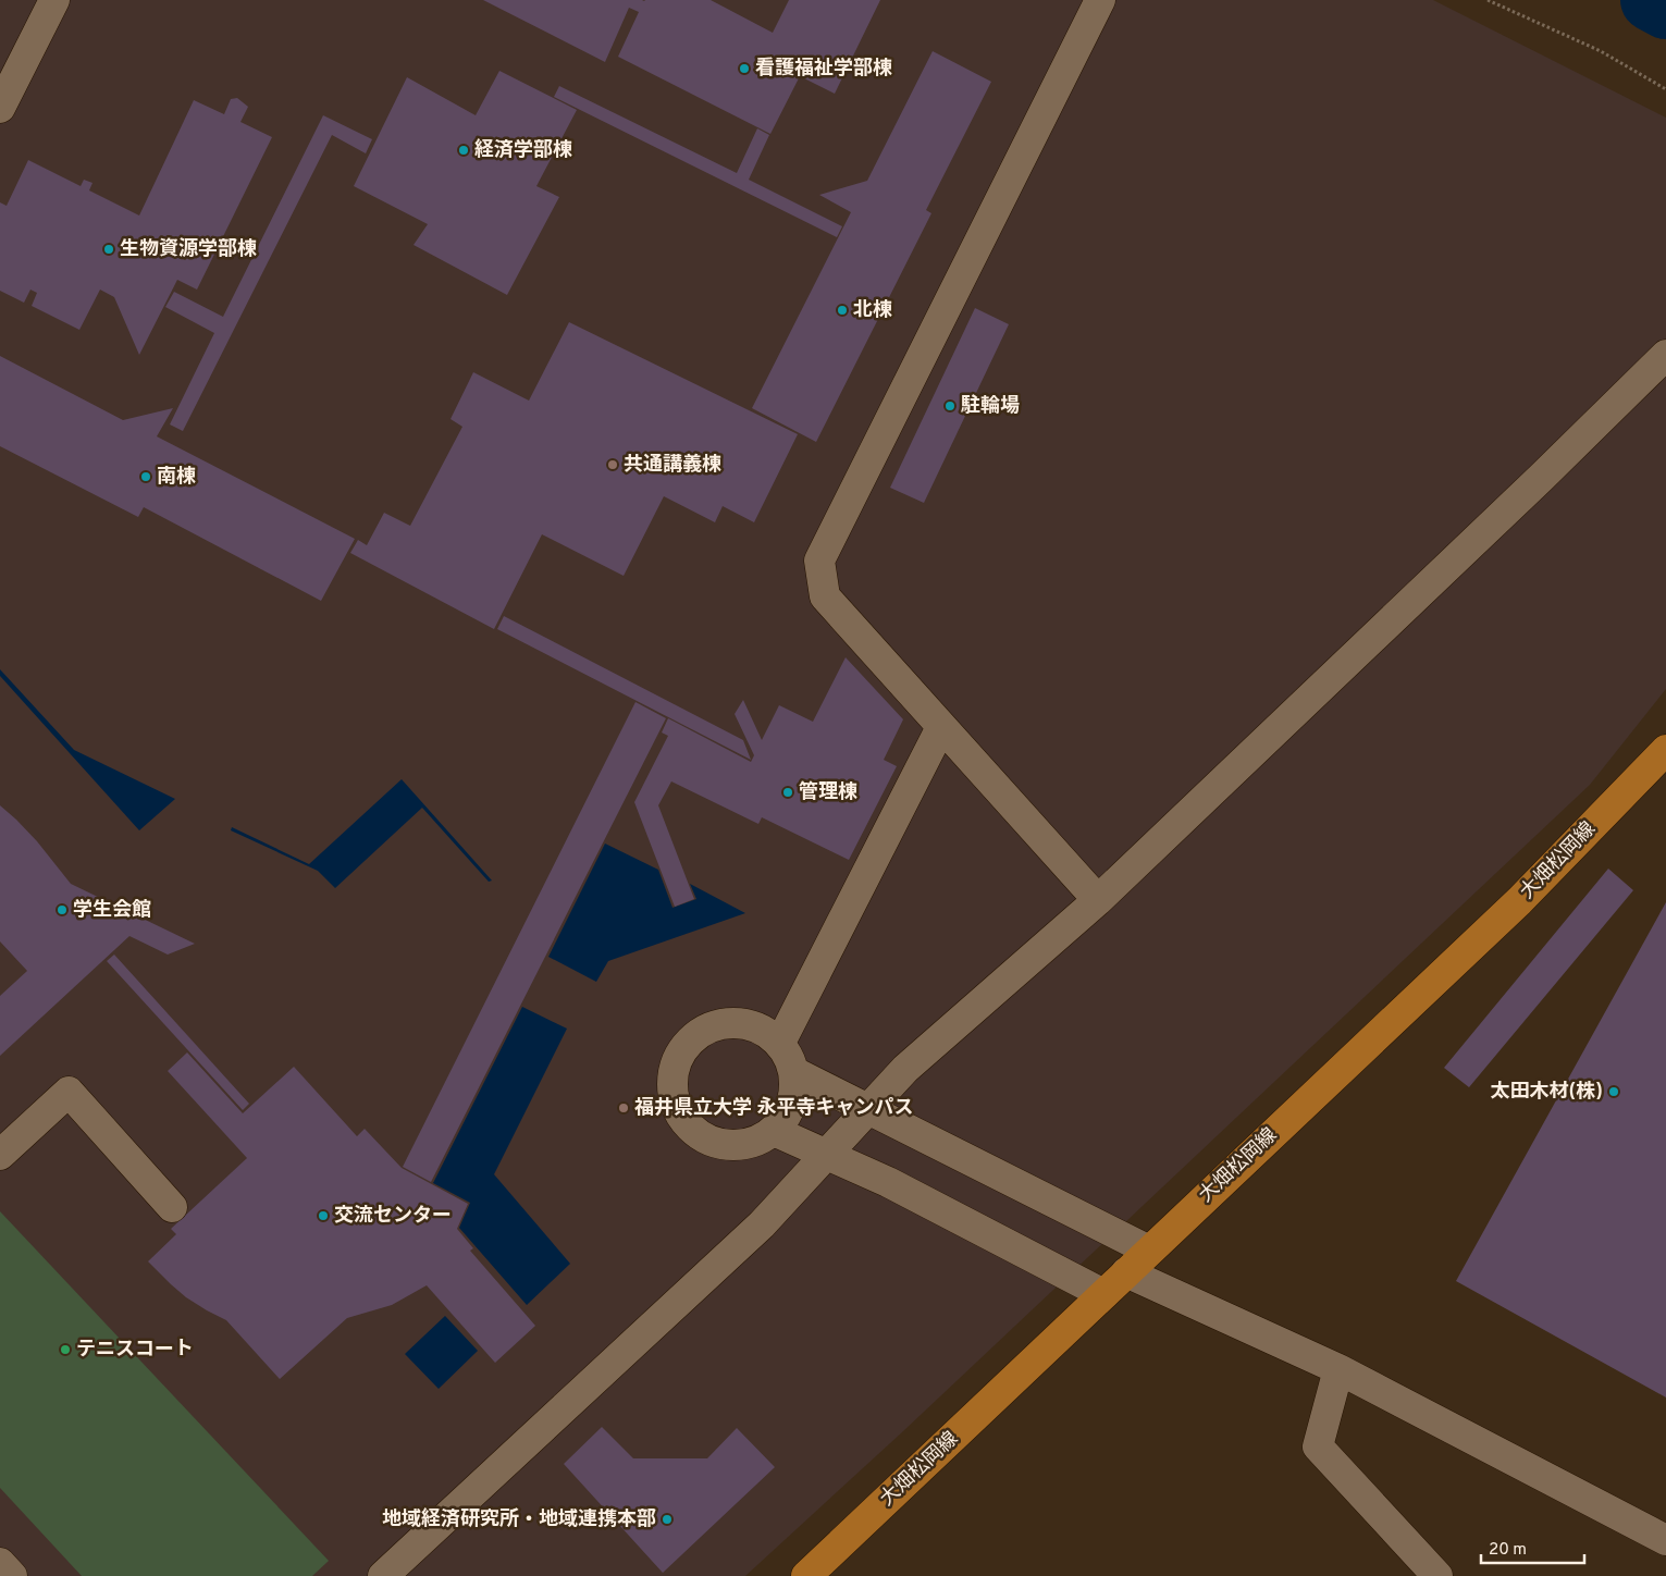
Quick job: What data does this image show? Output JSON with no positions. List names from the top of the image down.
{
  "streets": {
    "main road": ["大畑松岡線"]
  },
  "places": [
    "看護福祉学部棟",
    "経済学部棟",
    "生物資源学部棟",
    "北棟",
    "駐輪場",
    "共通講義棟",
    "南棟",
    "管理棟",
    "学生会館",
    "太田木材(株)",
    "福井県立大学 永平寺キャンパス",
    "交流センター",
    "テニスコート",
    "地域経済研究所・地域連携本部"
  ],
  "scale_bar": "20 m"
}
